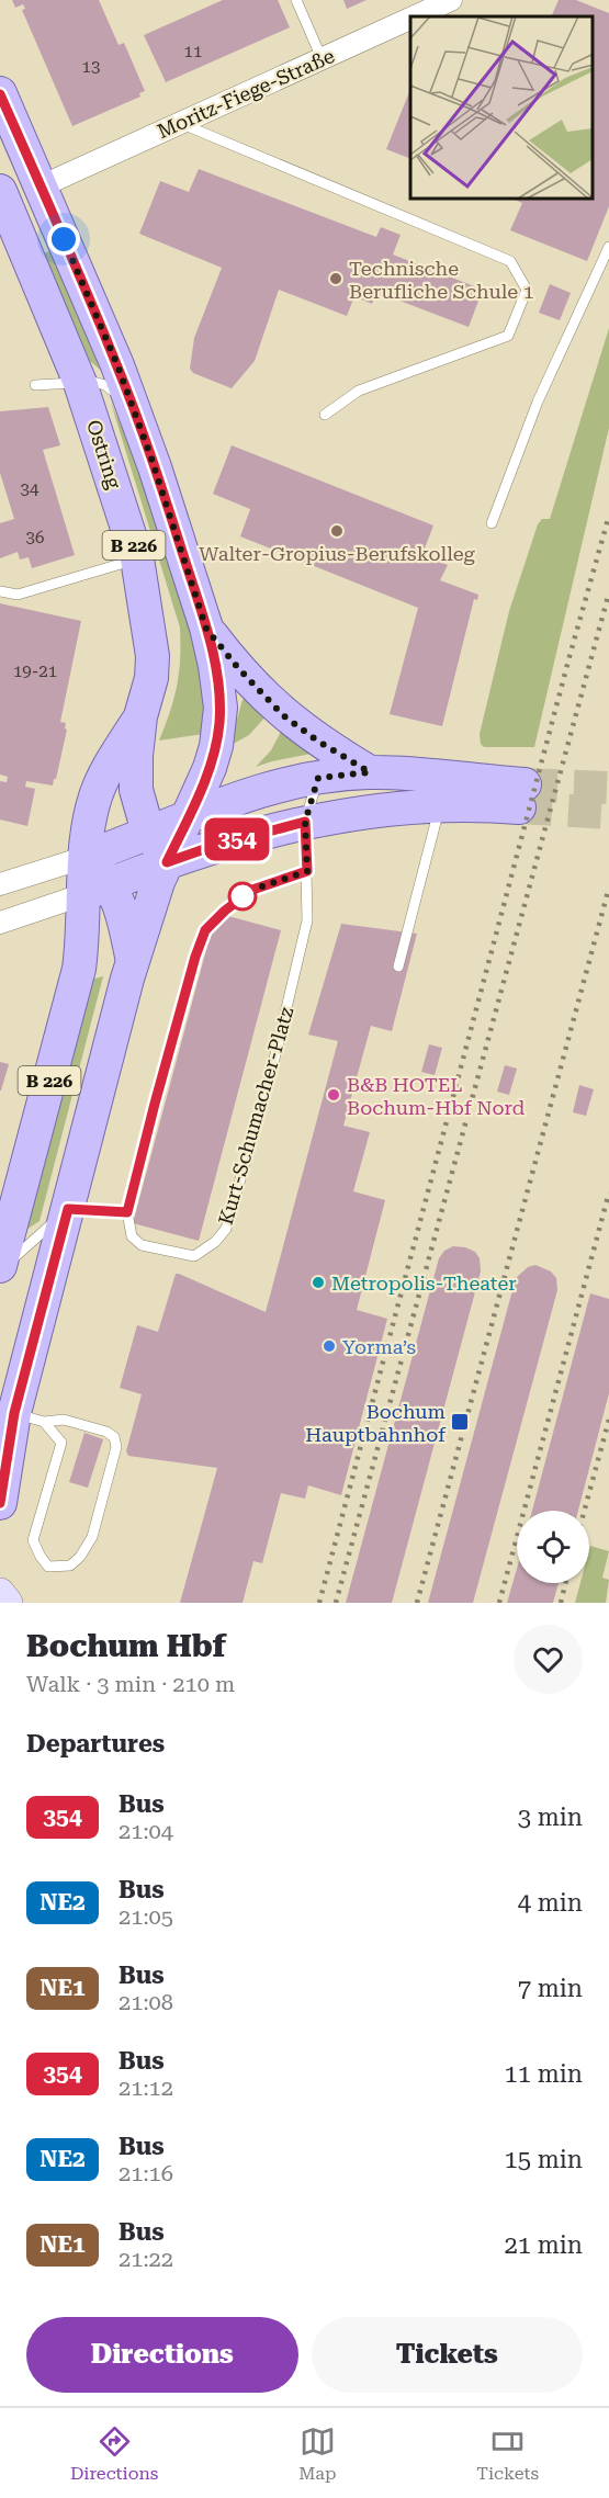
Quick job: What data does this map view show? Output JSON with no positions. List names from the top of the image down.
{
  "streets": {
    "main road": ["Ostring", "B 226"],
    "street": ["Moritz-Fiege-Straße"],
    "lane": ["Kurt-Schumacher-Platz"]
  },
  "crossings": [
    ["Moritz-Fiege-Straße", "Ostring"],
    ["Moritz-Fiege-Straße", "B 226"],
    ["Ostring", "B 226"],
    ["B 226", "Kurt-Schumacher-Platz"]
  ],
  "places": {
    "other": [
      "Technische Berufliche Schule 1",
      "Walter-Gropius-Berufskolleg",
      "B&B HOTEL Bochum-Hbf Nord",
      "Metropolis-Theater",
      "Yorma’s"
    ],
    "transit": ["Bochum Hauptbahnhof"]
  },
  "lines": ["bus line 354"],
  "house_numbers": [
    "11",
    "13",
    "34",
    "36",
    "19-21"
  ],
  "page": {
    "on_map": "354",
    "heading": [
      ["Bochum Hbf", "Walk · 3 min · 210 m"],
      "Departures"
    ],
    "list": [
      {
        "mark": "354",
        "name": "Bus",
        "note": "21:04",
        "value": "3 min"
      },
      {
        "mark": "NE2",
        "name": "Bus",
        "note": "21:05",
        "value": "4 min"
      },
      {
        "mark": "NE1",
        "name": "Bus",
        "note": "21:08",
        "value": "7 min"
      },
      {
        "mark": "354",
        "name": "Bus",
        "note": "21:12",
        "value": "11 min"
      },
      {
        "mark": "NE2",
        "name": "Bus",
        "note": "21:16",
        "value": "15 min"
      },
      {
        "mark": "NE1",
        "name": "Bus",
        "note": "21:22",
        "value": "21 min"
      }
    ],
    "buttons": ["Directions", "Tickets"],
    "tabs": ["Directions", "Map", "Tickets"]
  }
}
